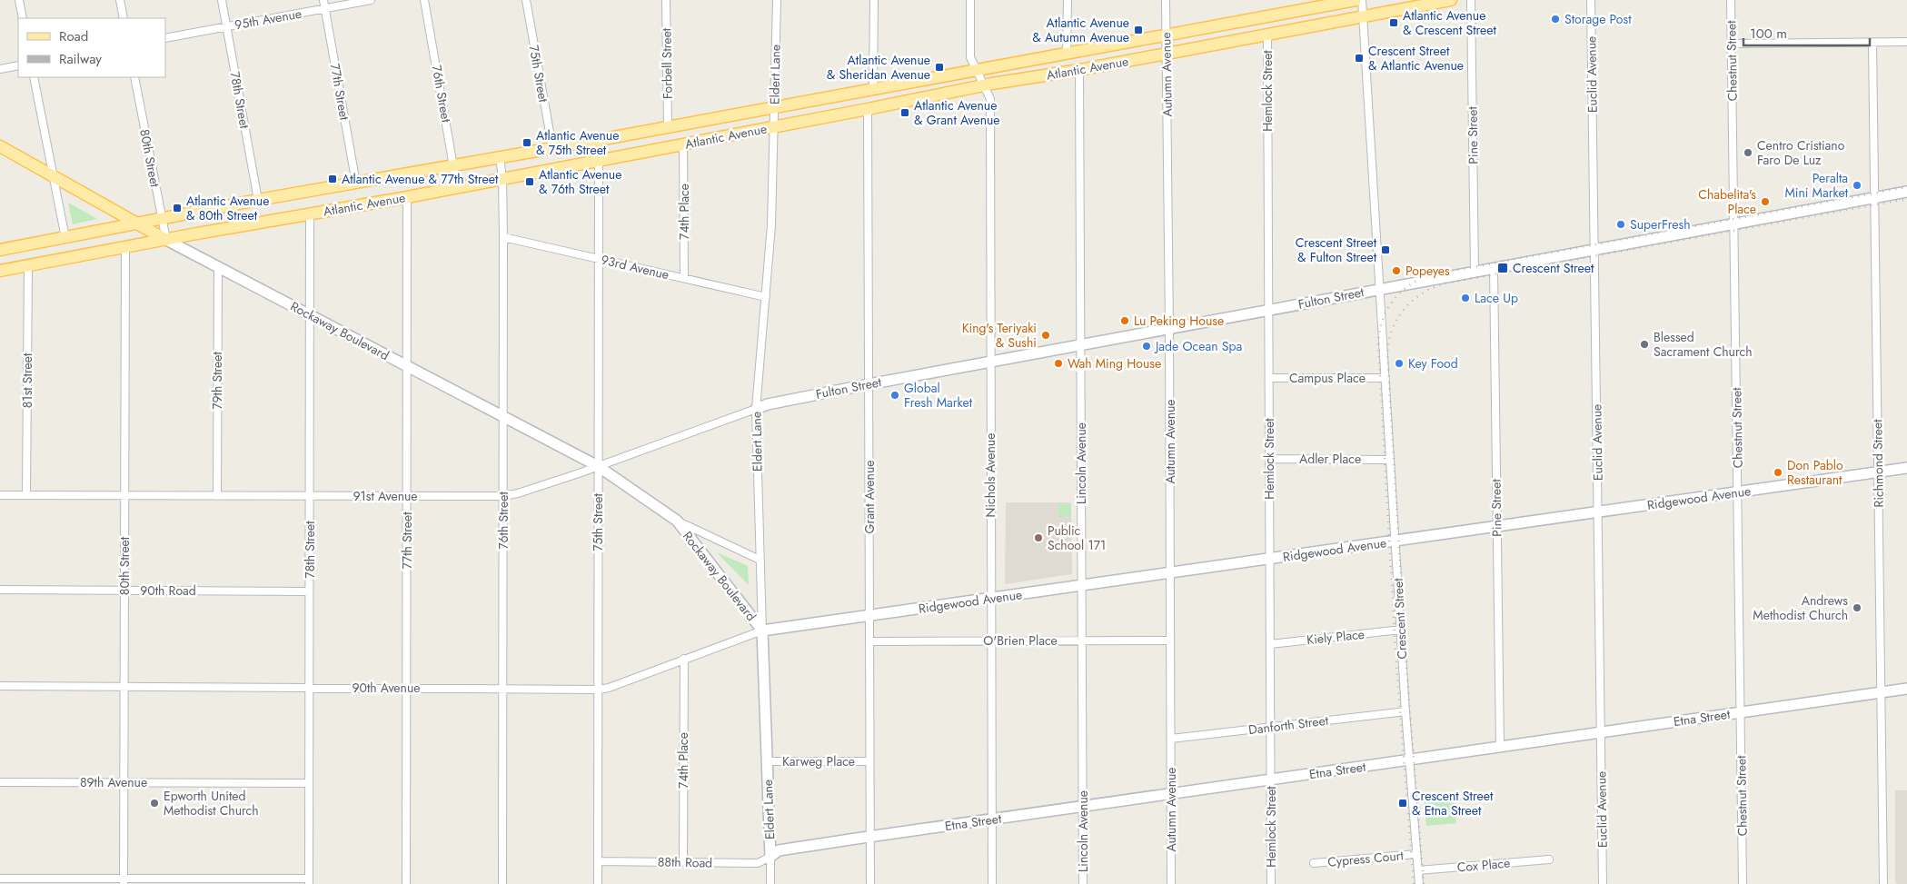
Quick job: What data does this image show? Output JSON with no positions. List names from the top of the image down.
{
  "streets": {
    "main road": [
      "Atlantic Avenue",
      "Eldert Lane",
      "Fulton Street",
      "Rockaway Boulevard",
      "Ridgewood Avenue",
      "Etna Street"
    ],
    "street": [
      "95th Avenue",
      "Chestnut Street",
      "Forbell Street",
      "75th Street",
      "Autumn Avenue",
      "Euclid Avenue",
      "Hemlock Street",
      "77th Street",
      "76th Street",
      "78th Street",
      "Pine Street",
      "80th Street",
      "74th Place",
      "93rd Avenue",
      "Campus Place",
      "81st Street",
      "79th Street",
      "Adler Place",
      "Lincoln Avenue",
      "Richmond Street",
      "Nichols Avenue",
      "91st Avenue",
      "Grant Avenue",
      "90th Road",
      "Crescent Street",
      "Kiely Place",
      "O'Brien Place",
      "90th Avenue",
      "Danforth Street",
      "Karweg Place",
      "89th Avenue",
      "Cypress Court",
      "88th Road",
      "Cox Place"
    ]
  },
  "crossings": [
    ["95th Avenue", "77th Street"],
    ["95th Avenue", "78th Street"],
    ["Chestnut Street", "Fulton Street"],
    ["Chestnut Street", "Ridgewood Avenue"],
    ["Chestnut Street", "Etna Street"],
    ["Forbell Street", "Atlantic Avenue"],
    ["Atlantic Avenue", "75th Street"],
    ["Atlantic Avenue", "Eldert Lane"],
    ["Atlantic Avenue", "Autumn Avenue"],
    ["Atlantic Avenue", "Hemlock Street"],
    ["Atlantic Avenue", "77th Street"],
    ["Atlantic Avenue", "76th Street"],
    ["Atlantic Avenue", "78th Street"],
    ["Atlantic Avenue", "80th Street"],
    ["Atlantic Avenue", "74th Place"],
    ["Atlantic Avenue", "Rockaway Boulevard"],
    ["Atlantic Avenue", "81st Street"],
    ["Atlantic Avenue", "Lincoln Avenue"],
    ["Atlantic Avenue", "Nichols Avenue"],
    ["Atlantic Avenue", "Grant Avenue"],
    ["Atlantic Avenue", "Crescent Street"],
    ["75th Street", "93rd Avenue"],
    ["75th Street", "Rockaway Boulevard"],
    ["75th Street", "91st Avenue"],
    ["75th Street", "90th Avenue"],
    ["75th Street", "88th Road"],
    ["Eldert Lane", "93rd Avenue"],
    ["Eldert Lane", "Fulton Street"],
    ["Eldert Lane", "Rockaway Boulevard"],
    ["Eldert Lane", "91st Avenue"],
    ["Eldert Lane", "Ridgewood Avenue"],
    ["Eldert Lane", "90th Avenue"],
    ["Eldert Lane", "Etna Street"],
    ["Eldert Lane", "Karweg Place"],
    ["Eldert Lane", "88th Road"],
    ["Autumn Avenue", "Fulton Street"],
    ["Autumn Avenue", "Ridgewood Avenue"],
    ["Autumn Avenue", "O'Brien Place"],
    ["Autumn Avenue", "Etna Street"],
    ["Autumn Avenue", "Danforth Street"],
    ["Euclid Avenue", "Fulton Street"],
    ["Euclid Avenue", "Ridgewood Avenue"],
    ["Euclid Avenue", "Etna Street"],
    ["Hemlock Street", "Fulton Street"],
    ["Hemlock Street", "Campus Place"],
    ["Hemlock Street", "Adler Place"],
    ["Hemlock Street", "Ridgewood Avenue"],
    ["Hemlock Street", "Kiely Place"],
    ["Hemlock Street", "Etna Street"],
    ["Hemlock Street", "Danforth Street"],
    ["77th Street", "Rockaway Boulevard"],
    ["77th Street", "91st Avenue"],
    ["77th Street", "90th Avenue"],
    ["76th Street", "93rd Avenue"],
    ["76th Street", "Rockaway Boulevard"],
    ["76th Street", "91st Avenue"],
    ["76th Street", "90th Avenue"],
    ["78th Street", "Rockaway Boulevard"],
    ["78th Street", "91st Avenue"],
    ["78th Street", "90th Road"],
    ["78th Street", "90th Avenue"],
    ["78th Street", "89th Avenue"],
    ["Pine Street", "Fulton Street"],
    ["Pine Street", "Ridgewood Avenue"],
    ["Pine Street", "Etna Street"],
    ["80th Street", "Rockaway Boulevard"],
    ["80th Street", "91st Avenue"],
    ["80th Street", "90th Road"],
    ["80th Street", "90th Avenue"],
    ["80th Street", "89th Avenue"],
    ["74th Place", "93rd Avenue"],
    ["74th Place", "90th Avenue"],
    ["74th Place", "88th Road"],
    ["Fulton Street", "Lincoln Avenue"],
    ["Fulton Street", "Richmond Street"],
    ["Fulton Street", "Nichols Avenue"],
    ["Fulton Street", "91st Avenue"],
    ["Fulton Street", "Grant Avenue"],
    ["Fulton Street", "Crescent Street"],
    ["Rockaway Boulevard", "79th Street"],
    ["Rockaway Boulevard", "91st Avenue"],
    ["Rockaway Boulevard", "Ridgewood Avenue"],
    ["Rockaway Boulevard", "90th Avenue"],
    ["Campus Place", "Crescent Street"],
    ["81st Street", "91st Avenue"],
    ["79th Street", "91st Avenue"],
    ["Adler Place", "Crescent Street"],
    ["Lincoln Avenue", "Ridgewood Avenue"],
    ["Lincoln Avenue", "O'Brien Place"],
    ["Lincoln Avenue", "Etna Street"],
    ["Richmond Street", "Ridgewood Avenue"],
    ["Richmond Street", "Etna Street"],
    ["Nichols Avenue", "Ridgewood Avenue"],
    ["Nichols Avenue", "O'Brien Place"],
    ["Nichols Avenue", "Etna Street"],
    ["Grant Avenue", "Ridgewood Avenue"],
    ["Grant Avenue", "O'Brien Place"],
    ["Grant Avenue", "Etna Street"],
    ["Grant Avenue", "Karweg Place"],
    ["Ridgewood Avenue", "Crescent Street"],
    ["Ridgewood Avenue", "90th Avenue"],
    ["Crescent Street", "Kiely Place"],
    ["Crescent Street", "Etna Street"],
    ["Crescent Street", "Danforth Street"],
    ["Crescent Street", "Cypress Court"],
    ["Crescent Street", "Cox Place"],
    ["Etna Street", "88th Road"]
  ],
  "places": {
    "other": [
      "Storage Post",
      "Centro Cristiano Faro De Luz",
      "Peralta Mini Market",
      "Chabelita's Place",
      "SuperFresh",
      "Popeyes",
      "Lace Up",
      "Lu Peking House",
      "King's Teriyaki & Sushi",
      "Blessed Sacrament Church",
      "Jade Ocean Spa",
      "Wah Ming House",
      "Key Food",
      "Global Fresh Market",
      "Don Pablo Restaurant",
      "Public School 171",
      "Andrews Methodist Church",
      "Epworth United Methodist Church"
    ],
    "transit": [
      "Atlantic Avenue & Crescent Street",
      "Atlantic Avenue & Autumn Avenue",
      "Crescent Street & Atlantic Avenue",
      "Atlantic Avenue & Sheridan Avenue",
      "Atlantic Avenue & Grant Avenue",
      "Atlantic Avenue & 75th Street",
      "Atlantic Avenue & 77th Street",
      "Atlantic Avenue & 76th Street",
      "Atlantic Avenue & 80th Street",
      "Crescent Street & Fulton Street",
      "Crescent Street",
      "Crescent Street & Etna Street"
    ]
  },
  "legend": ["Road", "Railway"],
  "scale_bar": "100 m"
}
